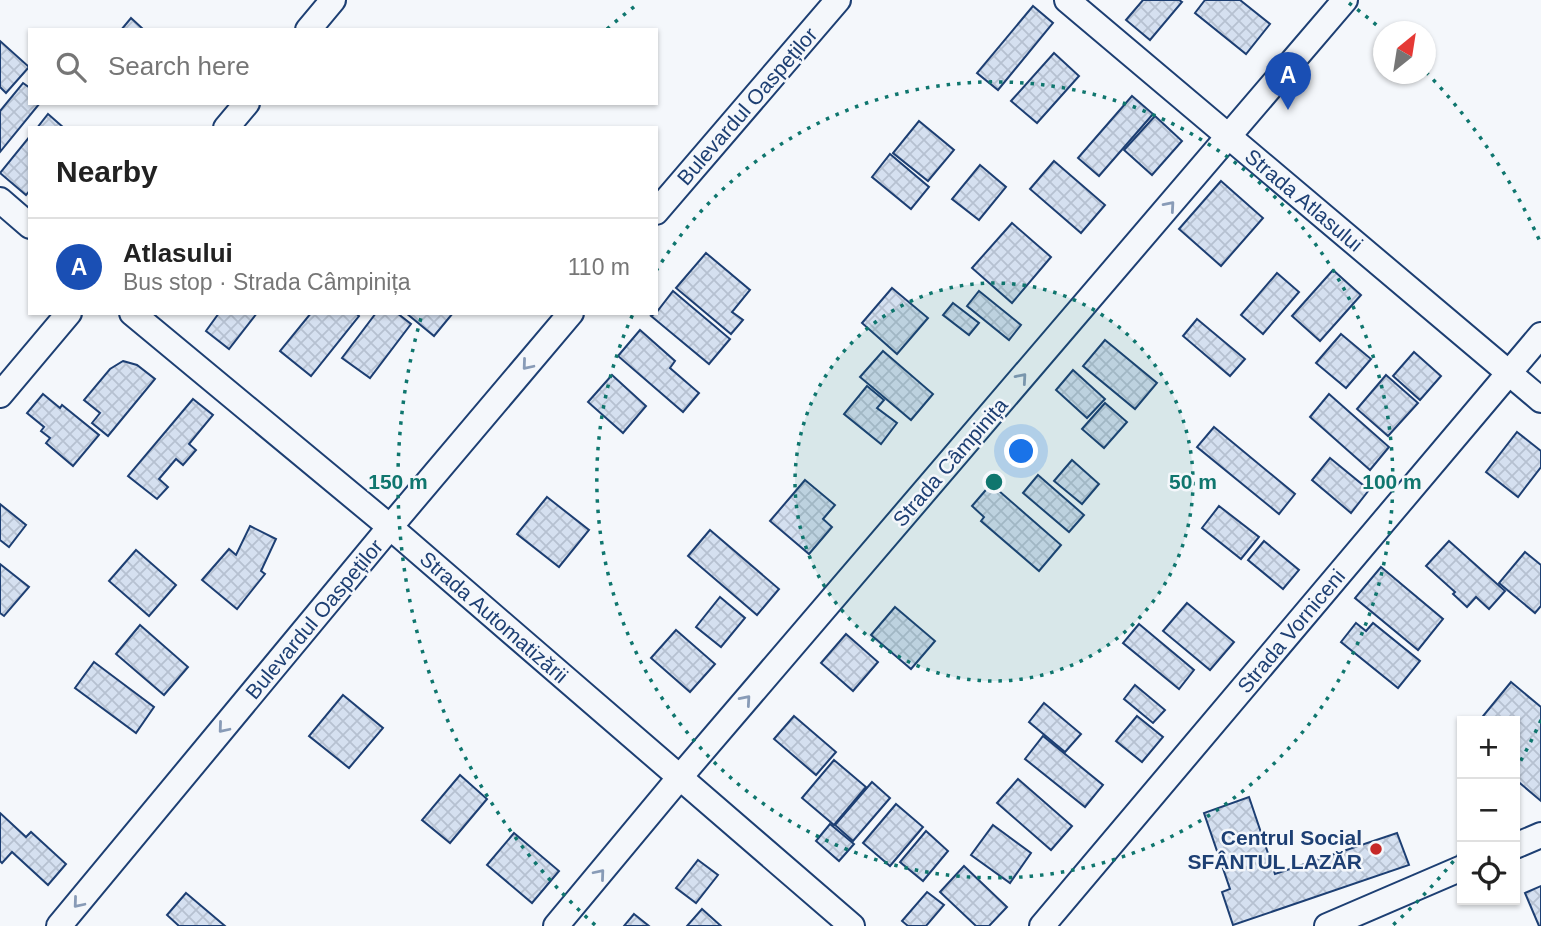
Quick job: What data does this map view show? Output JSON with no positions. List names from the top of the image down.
{
  "streets": {
    "street": [
      "Bulevardul Oaspeților",
      "Strada Atlasului",
      "Strada Câmpinița",
      "Strada Automatizării",
      "Strada Vorniceni"
    ]
  },
  "crossings": [
    ["Bulevardul Oaspeților", "Strada Automatizării"],
    ["Strada Atlasului", "Strada Câmpinița"],
    ["Strada Atlasului", "Strada Vorniceni"],
    ["Strada Câmpinița", "Strada Automatizării"]
  ],
  "one_way": ["Bulevardul Oaspeților", "Strada Câmpinița"],
  "places": ["Centrul Social SFÂNTUL LAZĂR"],
  "north": "top right",
  "page": {
    "search": "Search here",
    "pins": "A",
    "heading": "Nearby",
    "list": [
      {
        "mark": "A",
        "name": "Atlasului",
        "note": "Bus stop · Strada Câmpinița",
        "value": "110 m"
      }
    ],
    "map_buttons": ["+", "−"]
  },
  "rings": ["50 m", "100 m", "150 m"]
}
